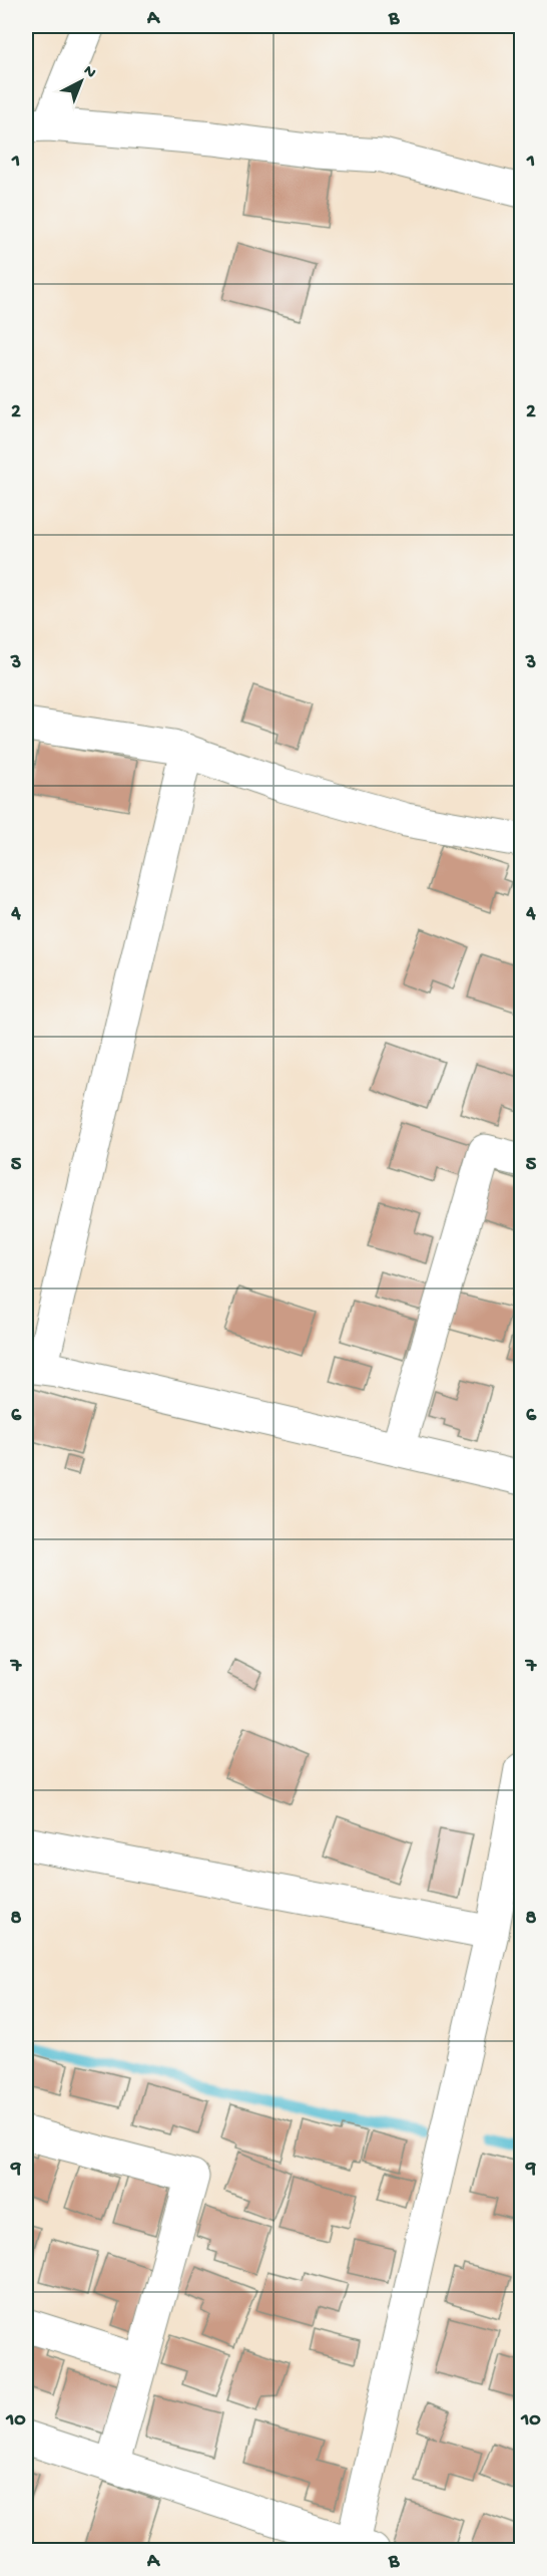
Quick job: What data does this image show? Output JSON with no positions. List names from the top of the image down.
{
  "north": "top right",
  "grid": {
    "columns": ["A", "B"],
    "rows": [
      "1",
      "2",
      "3",
      "4",
      "5",
      "6",
      "7",
      "8",
      "9",
      "10"
    ]
  }
}
